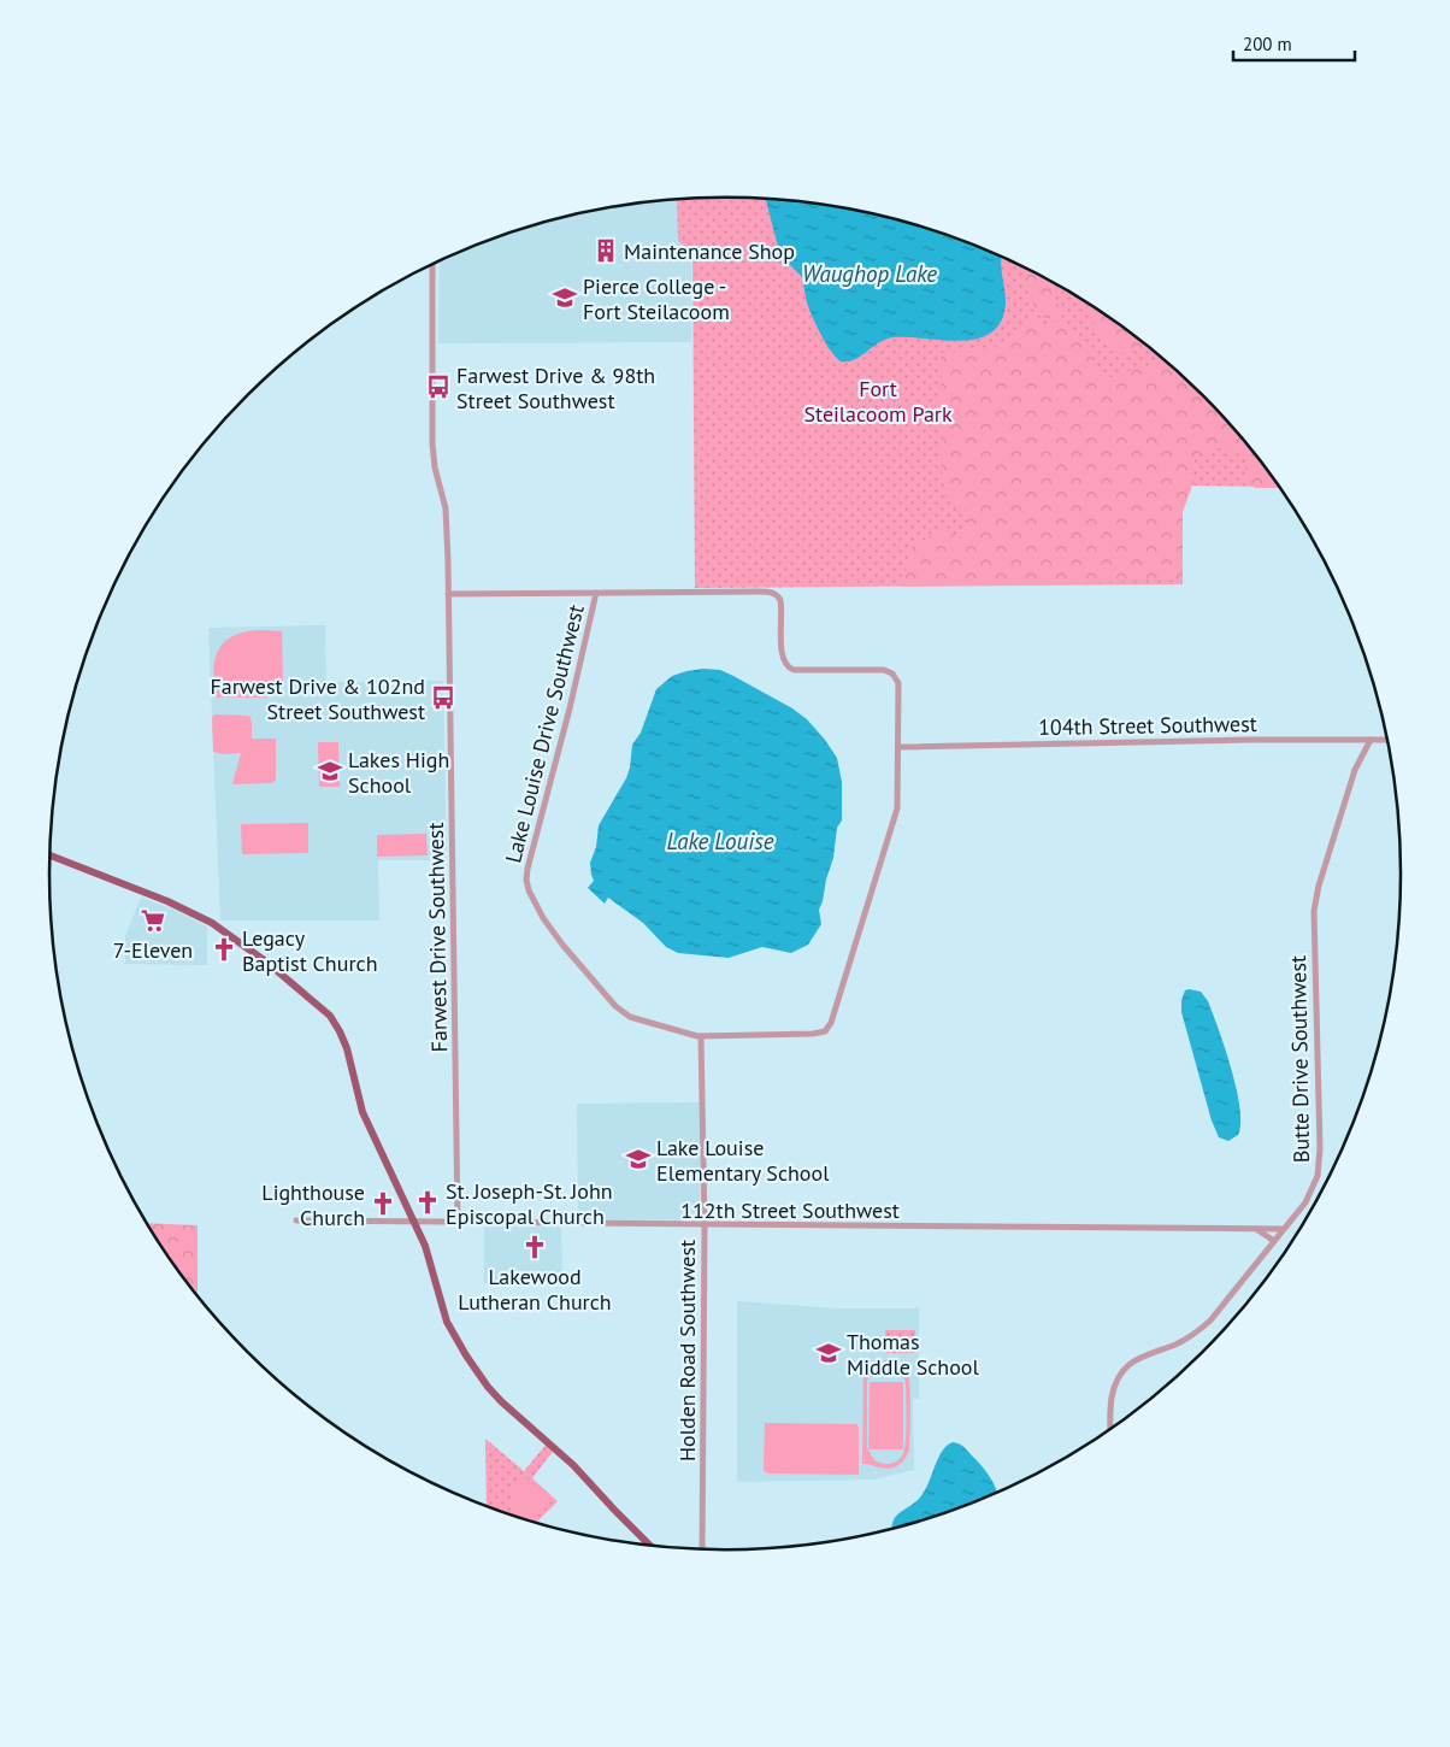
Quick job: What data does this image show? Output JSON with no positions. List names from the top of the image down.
{
  "streets": {
    "street": [
      "104th Street Southwest",
      "Lake Louise Drive Southwest",
      "Farwest Drive Southwest",
      "Butte Drive Southwest",
      "112th Street Southwest",
      "Holden Road Southwest"
    ]
  },
  "crossings": [
    ["104th Street Southwest", "Lake Louise Drive Southwest"],
    ["104th Street Southwest", "Butte Drive Southwest"],
    ["Lake Louise Drive Southwest", "Holden Road Southwest"],
    ["Farwest Drive Southwest", "112th Street Southwest"],
    ["Butte Drive Southwest", "112th Street Southwest"],
    ["112th Street Southwest", "Holden Road Southwest"]
  ],
  "water": ["Waughop Lake", "Lake Louise"],
  "parks": ["Fort Steilacoom Park"],
  "places": {
    "building": ["Maintenance Shop"],
    "school or university": [
      "Pierce College - Fort Steilacoom",
      "Lakes High School",
      "Lake Louise Elementary School",
      "Thomas Middle School"
    ],
    "bus stop": ["Farwest Drive & 98th Street Southwest", "Farwest Drive & 102nd Street Southwest"],
    "supermarket": ["7-Eleven"],
    "church": [
      "Legacy Baptist Church",
      "St. Joseph-St. John Episcopal Church",
      "Lighthouse Church",
      "Lakewood Lutheran Church"
    ]
  },
  "scale_bar": "200 m"
}
